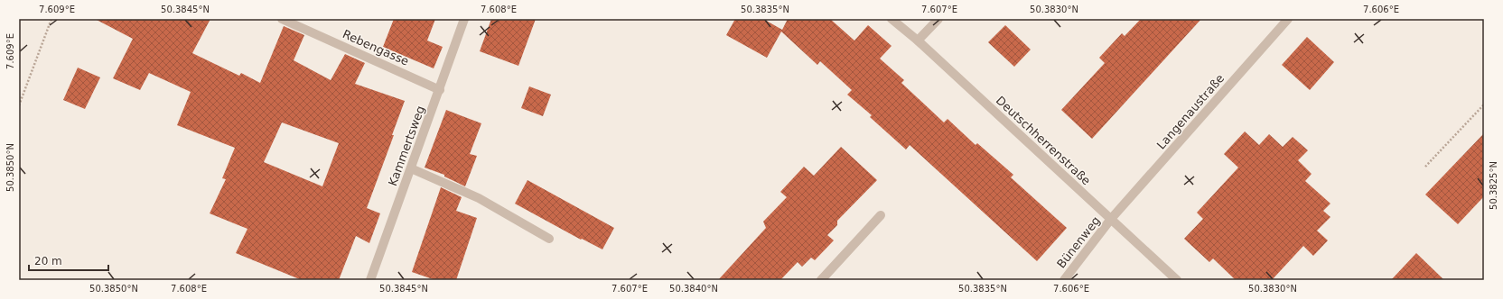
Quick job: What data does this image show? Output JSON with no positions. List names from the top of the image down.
{
  "streets": {
    "street": [
      "Rebengasse",
      "Langenaustraße",
      "Deutschherrenstraße",
      "Kammertsweg",
      "Bünenweg"
    ]
  },
  "crossings": [
    ["Rebengasse", "Kammertsweg"],
    ["Langenaustraße", "Deutschherrenstraße"],
    ["Langenaustraße", "Bünenweg"],
    ["Deutschherrenstraße", "Bünenweg"]
  ],
  "scale_bar": "20 m",
  "coordinates": [
    "7.609°E",
    "50.3845°N",
    "7.608°E",
    "50.3835°N",
    "7.607°E",
    "50.3830°N",
    "7.606°E",
    "50.3850°N",
    "50.3825°N",
    "50.3840°N"
  ]
}
